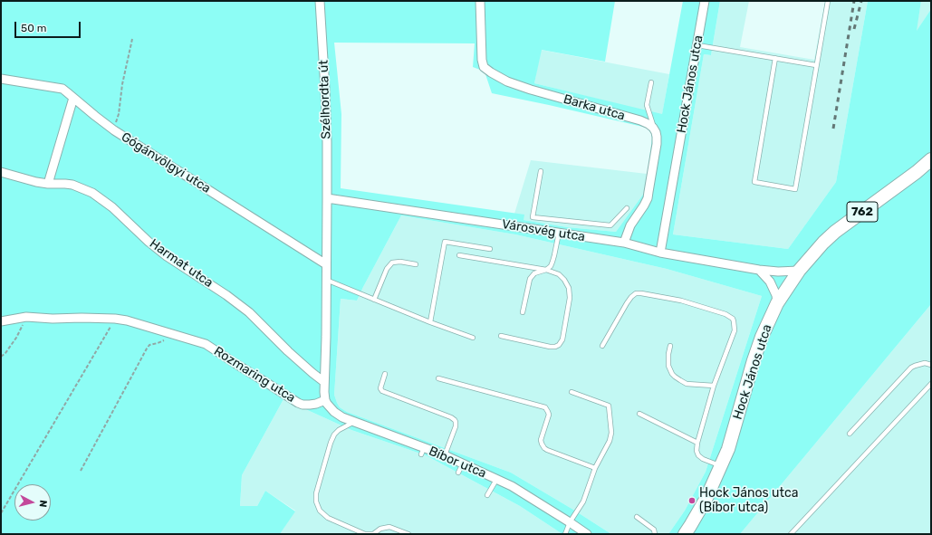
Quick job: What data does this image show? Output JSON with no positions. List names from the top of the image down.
{
  "streets": {
    "main road": ["Hock János utca", "762"],
    "street": [
      "Szélhordta út",
      "Barka utca",
      "Gógánvölgyi utca",
      "Városvég utca",
      "Harmat utca",
      "Rozmaring utca",
      "Bíbor utca"
    ]
  },
  "crossings": [
    ["Hock János utca", "Városvég utca"],
    ["Szélhordta út", "Városvég utca"],
    ["Rozmaring utca", "Bíbor utca"]
  ],
  "places": ["Hock János utca (Bíbor utca)"],
  "scale_bar": "50 m",
  "north": "right"
}
